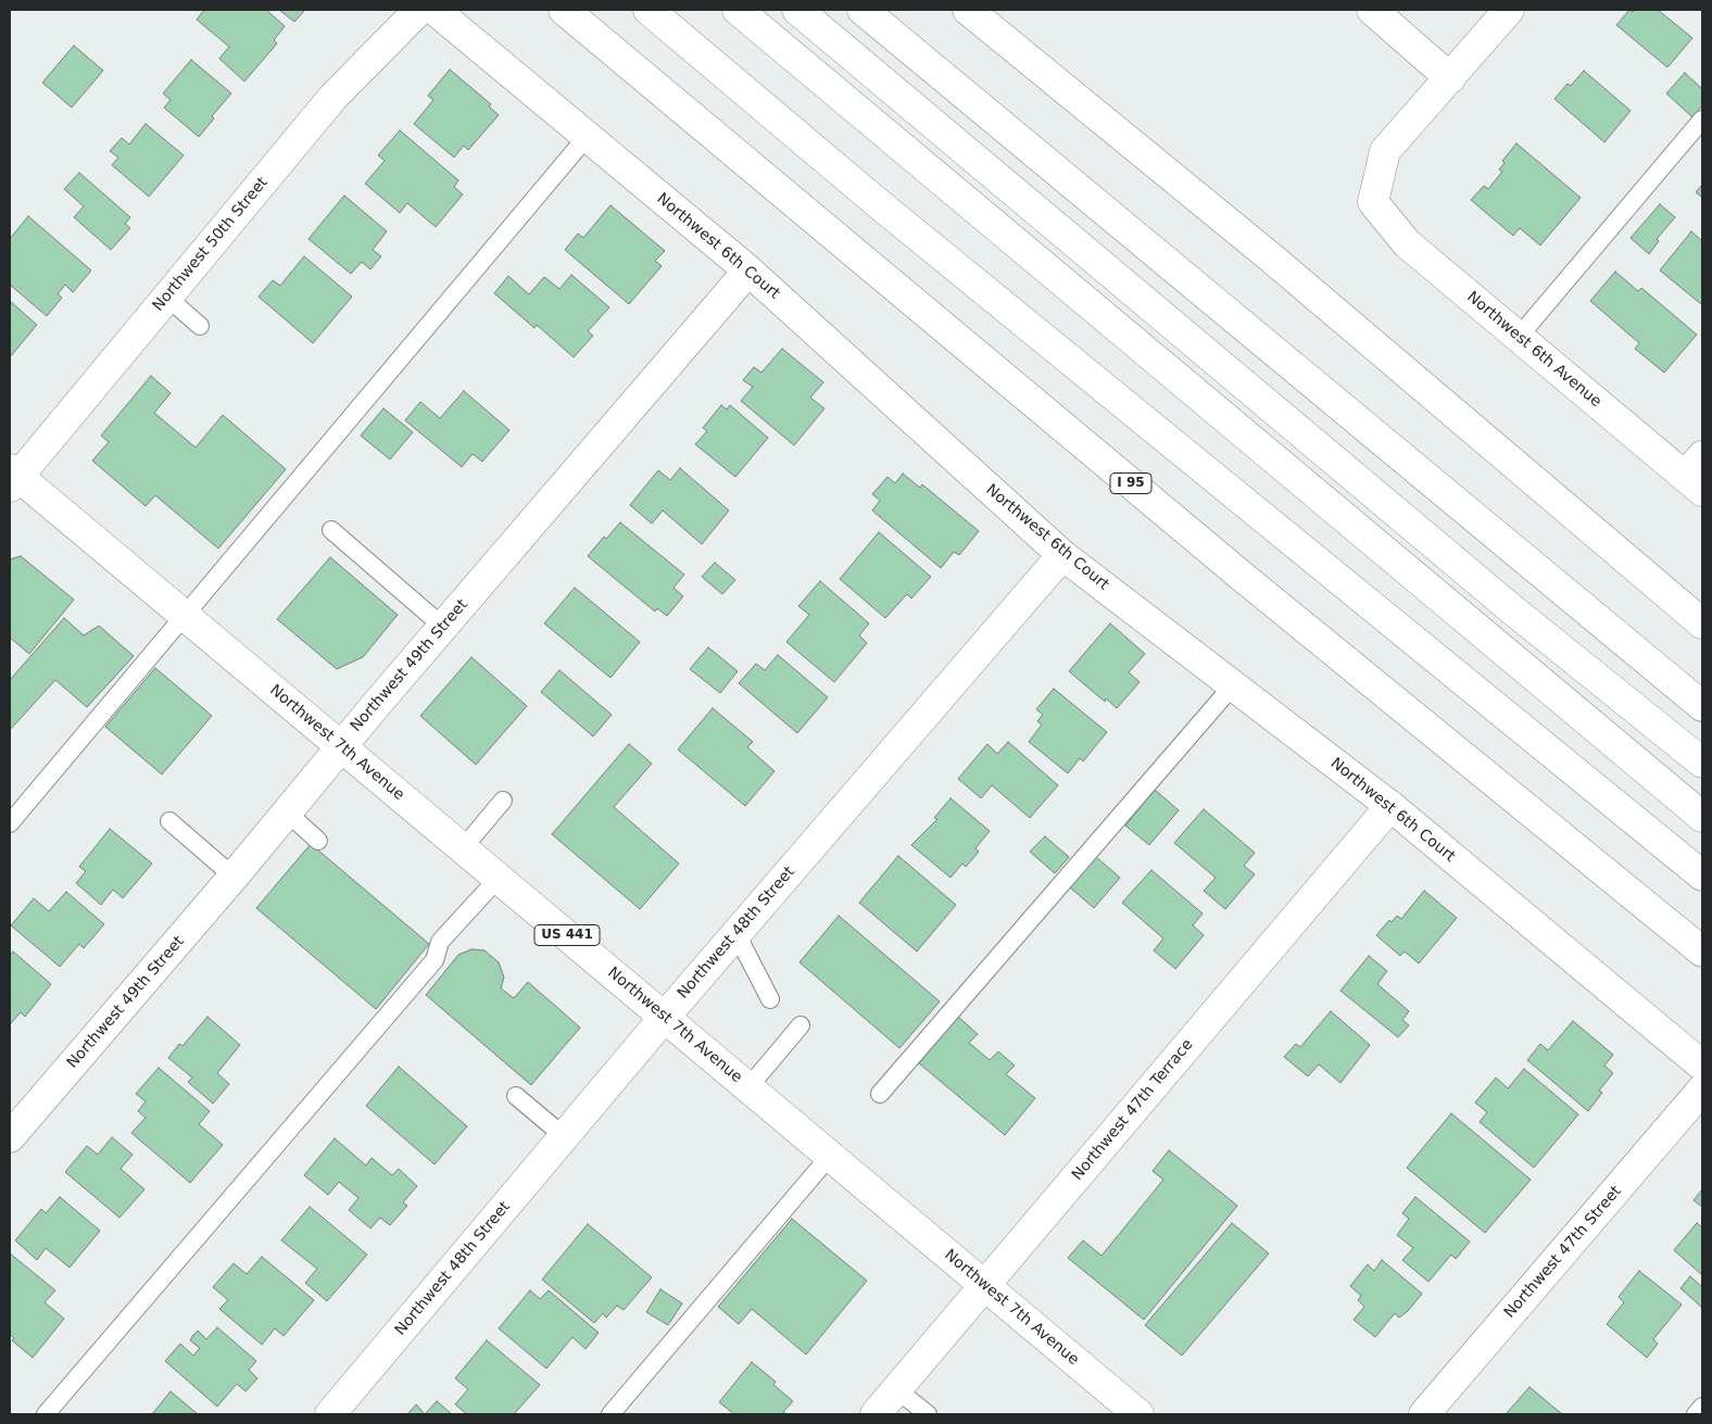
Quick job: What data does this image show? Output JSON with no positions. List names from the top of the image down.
{
  "streets": {
    "main road": [
      "Northwest 50th Street",
      "Northwest 6th Court",
      "Northwest 6th Avenue",
      "I 95",
      "Northwest 49th Street",
      "Northwest 7th Avenue",
      "Northwest 48th Street",
      "US 441",
      "Northwest 47th Terrace",
      "Northwest 47th Street"
    ]
  },
  "crossings": [
    ["Northwest 50th Street", "Northwest 7th Avenue"],
    ["Northwest 6th Court", "Northwest 49th Street"],
    ["Northwest 6th Court", "Northwest 48th Street"],
    ["Northwest 6th Court", "Northwest 47th Terrace"],
    ["Northwest 49th Street", "Northwest 7th Avenue"],
    ["Northwest 7th Avenue", "Northwest 48th Street"],
    ["Northwest 7th Avenue", "Northwest 47th Terrace"]
  ]
}
